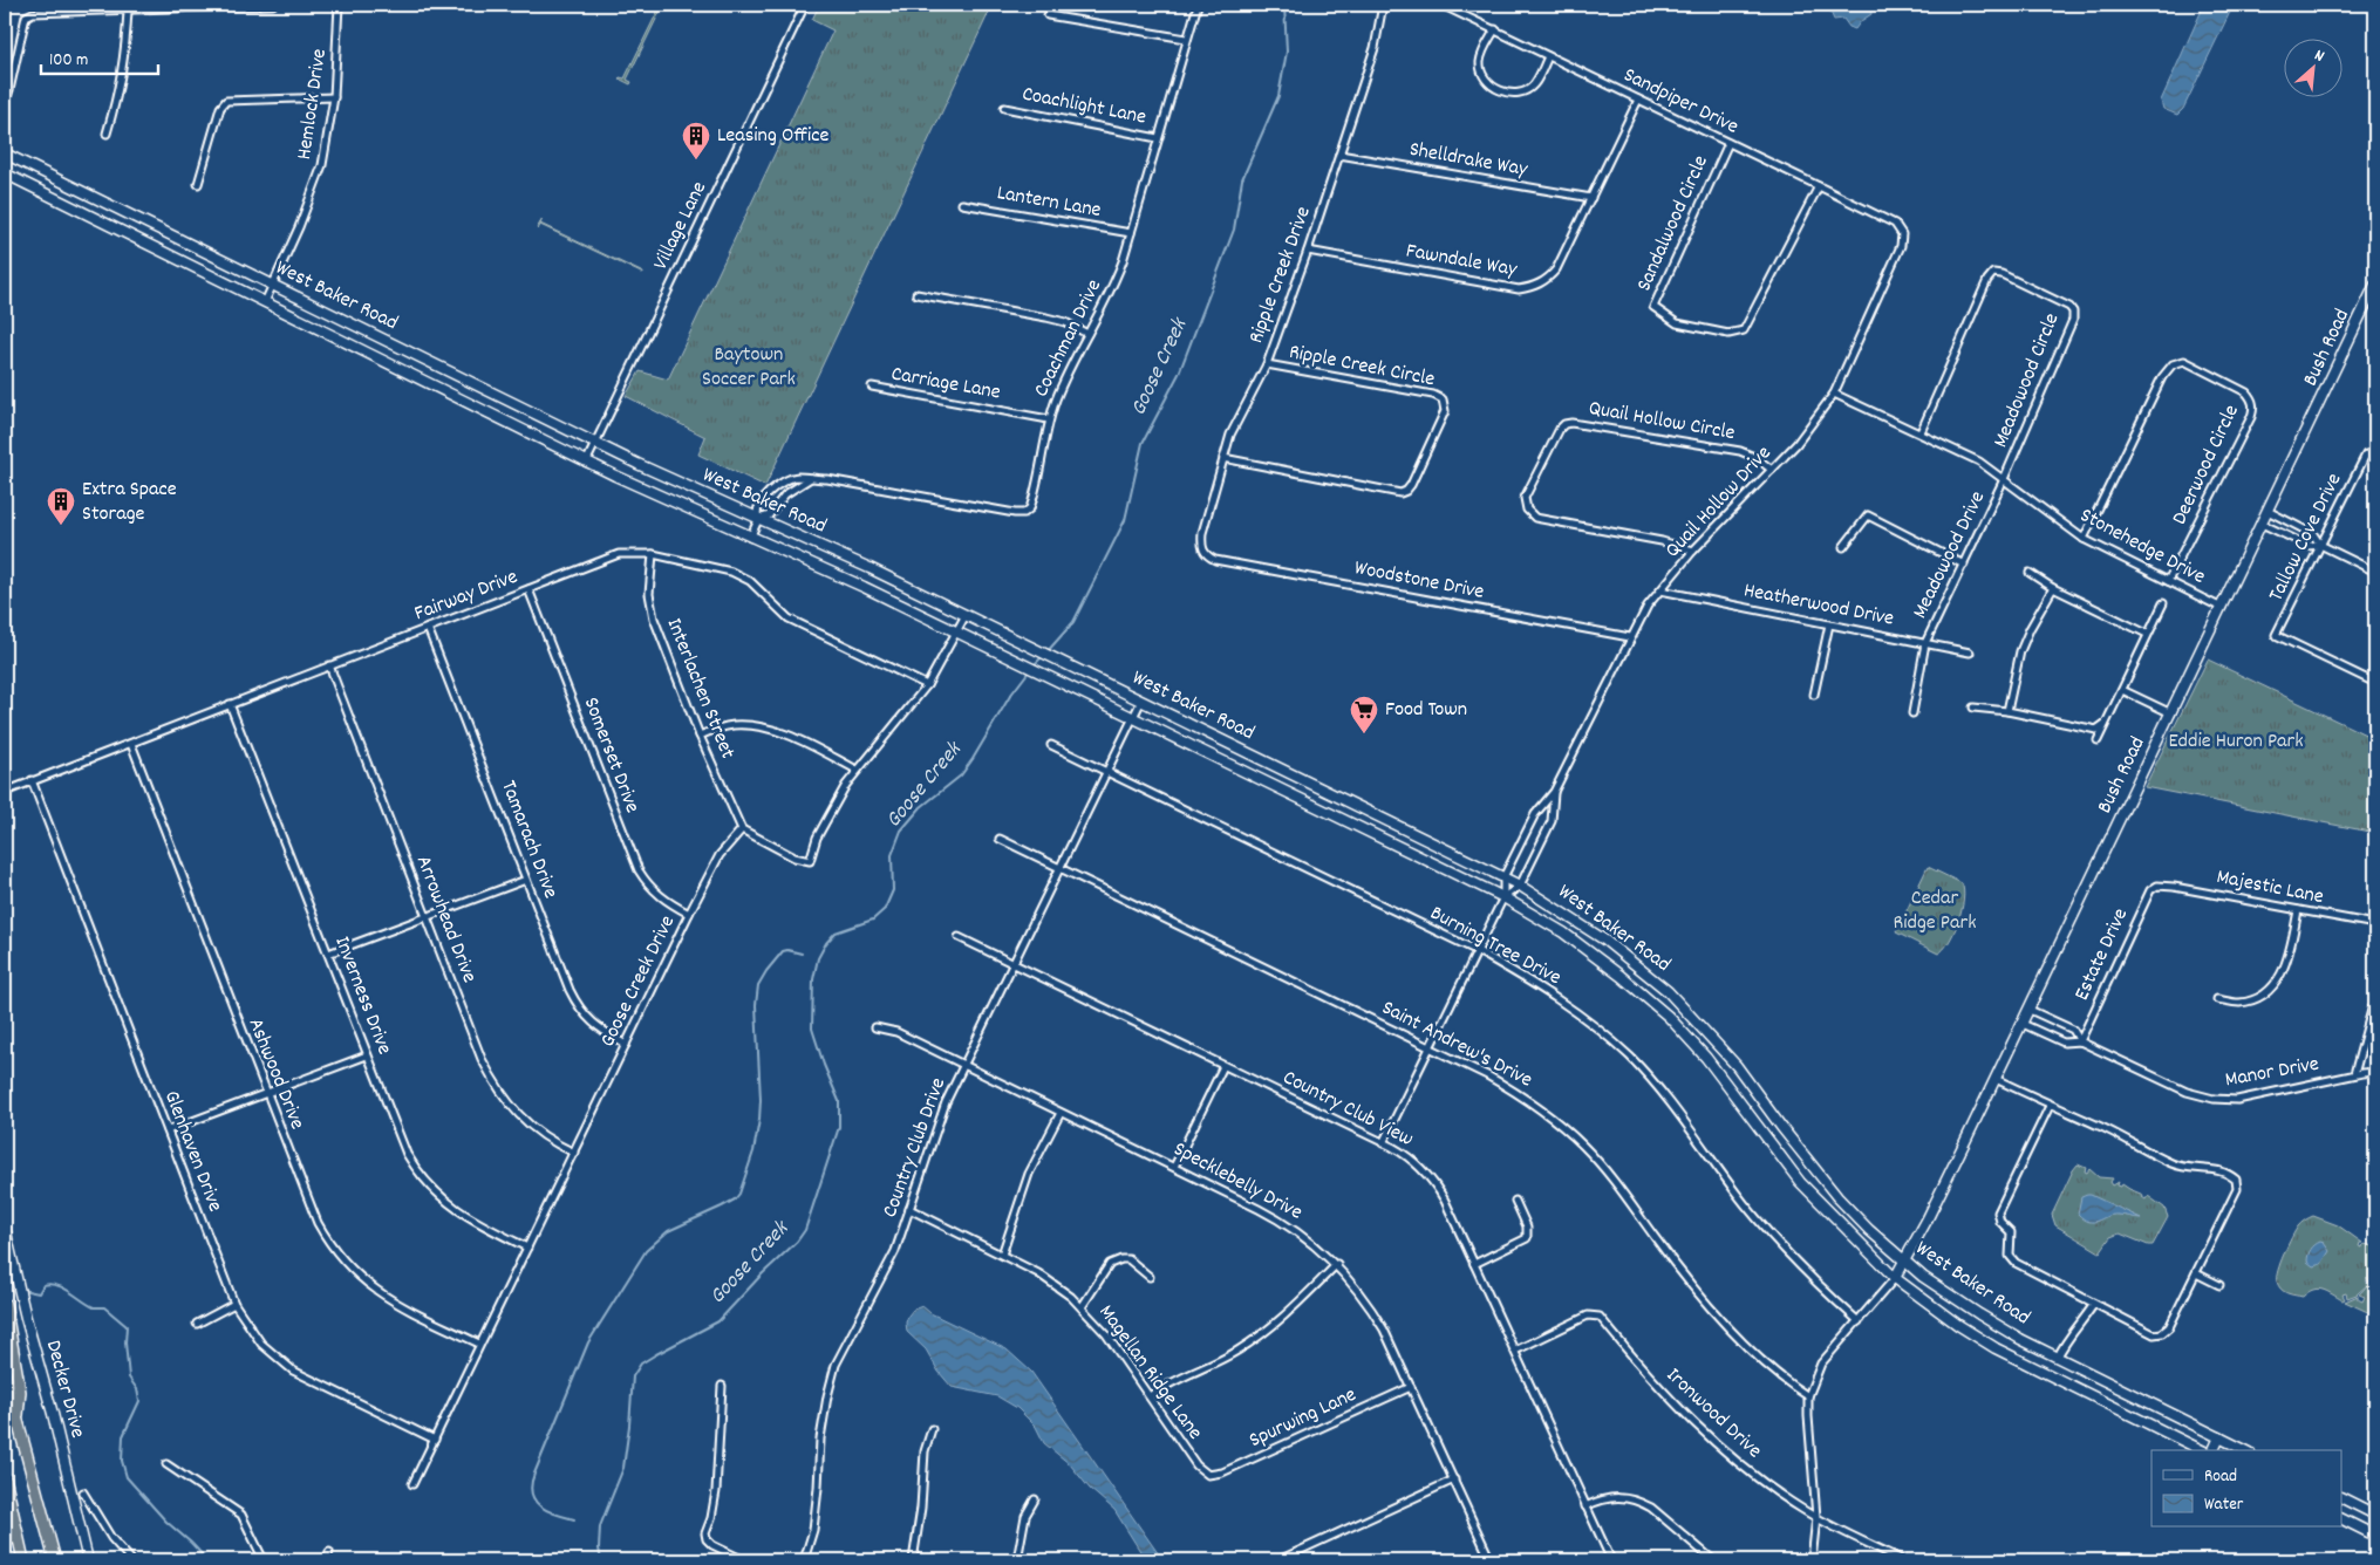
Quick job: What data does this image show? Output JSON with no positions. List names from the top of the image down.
{
  "streets": {
    "main road": ["West Baker Road", "Bush Road", "Decker Drive"],
    "street": [
      "Sandpiper Drive",
      "Hemlock Drive",
      "Coachlight Lane",
      "Shelldrake Way",
      "Lantern Lane",
      "Sandalwood Circle",
      "Village Lane",
      "Fawndale Way",
      "Ripple Creek Drive",
      "Coachman Drive",
      "Ripple Creek Circle",
      "Meadowood Circle",
      "Carriage Lane",
      "Quail Hollow Circle",
      "Deerwood Circle",
      "Quail Hollow Drive",
      "Tallow Cove Drive",
      "Stonehedge Drive",
      "Meadowood Drive",
      "Woodstone Drive",
      "Fairway Drive",
      "Heatherwood Drive",
      "Interlachen Street",
      "Somerset Drive",
      "Tamarach Drive",
      "Majestic Lane",
      "Arrowhead Drive",
      "Burning Tree Drive",
      "Estate Drive",
      "Goose Creek Drive",
      "Inverness Drive",
      "Saint Andrew's Drive",
      "Manor Drive",
      "Ashwood Drive",
      "Country Club View",
      "Country Club Drive",
      "Glenhaven Drive",
      "Specklebelly Drive",
      "Magellan Ridge Lane",
      "Ironwood Drive",
      "Spurwing Lane"
    ]
  },
  "crossings": [
    ["Sandpiper Drive", "Sandalwood Circle"],
    ["Sandpiper Drive", "Fawndale Way"],
    ["Sandpiper Drive", "Quail Hollow Drive"],
    ["Hemlock Drive", "West Baker Road"],
    ["Coachlight Lane", "Coachman Drive"],
    ["Shelldrake Way", "Fawndale Way"],
    ["Shelldrake Way", "Ripple Creek Drive"],
    ["Lantern Lane", "Coachman Drive"],
    ["Village Lane", "West Baker Road"],
    ["Fawndale Way", "Ripple Creek Drive"],
    ["Ripple Creek Drive", "Ripple Creek Circle"],
    ["Ripple Creek Drive", "Woodstone Drive"],
    ["West Baker Road", "Coachman Drive"],
    ["West Baker Road", "Bush Road"],
    ["West Baker Road", "Quail Hollow Drive"],
    ["West Baker Road", "Country Club Drive"],
    ["Coachman Drive", "Carriage Lane"],
    ["Bush Road", "Stonehedge Drive"],
    ["Bush Road", "Manor Drive"],
    ["Meadowood Circle", "Stonehedge Drive"],
    ["Meadowood Circle", "Meadowood Drive"],
    ["Quail Hollow Circle", "Quail Hollow Drive"],
    ["Deerwood Circle", "Stonehedge Drive"],
    ["Quail Hollow Drive", "Stonehedge Drive"],
    ["Quail Hollow Drive", "Woodstone Drive"],
    ["Quail Hollow Drive", "Heatherwood Drive"],
    ["Stonehedge Drive", "Meadowood Drive"],
    ["Meadowood Drive", "Heatherwood Drive"],
    ["Fairway Drive", "Interlachen Street"],
    ["Fairway Drive", "Somerset Drive"],
    ["Fairway Drive", "Tamarach Drive"],
    ["Fairway Drive", "Arrowhead Drive"],
    ["Fairway Drive", "Inverness Drive"],
    ["Fairway Drive", "Ashwood Drive"],
    ["Fairway Drive", "Glenhaven Drive"],
    ["Interlachen Street", "Goose Creek Drive"],
    ["Somerset Drive", "Goose Creek Drive"],
    ["Tamarach Drive", "Goose Creek Drive"],
    ["Majestic Lane", "Estate Drive"],
    ["Arrowhead Drive", "Goose Creek Drive"],
    ["Burning Tree Drive", "Country Club Drive"],
    ["Estate Drive", "Manor Drive"],
    ["Goose Creek Drive", "Inverness Drive"],
    ["Goose Creek Drive", "Ashwood Drive"],
    ["Goose Creek Drive", "Glenhaven Drive"],
    ["Saint Andrew's Drive", "Country Club Drive"],
    ["Country Club View", "Country Club Drive"],
    ["Country Club View", "Ironwood Drive"],
    ["Country Club Drive", "Specklebelly Drive"],
    ["Country Club Drive", "Magellan Ridge Lane"],
    ["Specklebelly Drive", "Spurwing Lane"],
    ["Magellan Ridge Lane", "Spurwing Lane"]
  ],
  "water": ["Goose Creek"],
  "parks": ["Baytown Soccer Park", "Eddie Huron Park", "Cedar Ridge Park"],
  "places": {
    "building": ["Leasing Office", "Extra Space Storage"],
    "supermarket": ["Food Town"]
  },
  "legend": ["Road", "Water"],
  "scale_bar": "100 m",
  "north": "top right"
}
